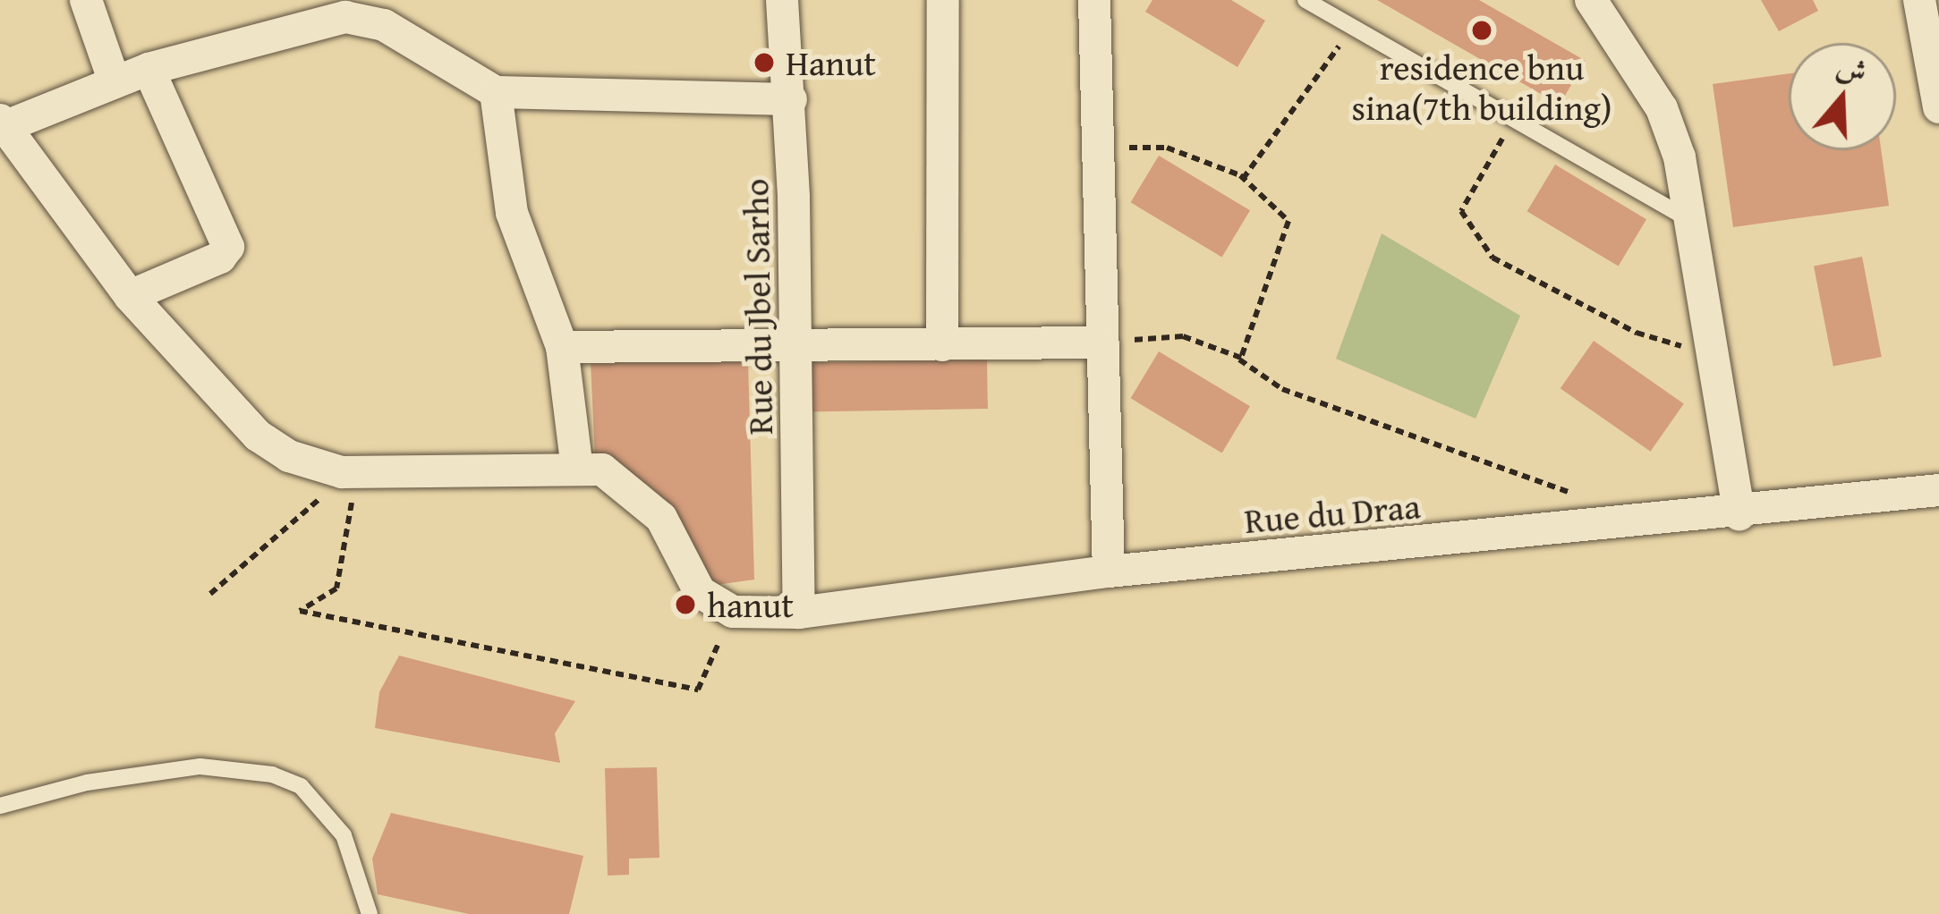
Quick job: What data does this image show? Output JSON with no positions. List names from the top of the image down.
{
  "streets": {
    "street": ["Rue du Jbel Sarho", "Rue du Draa"]
  },
  "crossings": [
    ["Rue du Jbel Sarho", "Rue du Draa"]
  ],
  "places": ["residence bnu sina(7th building)", "Hanut", "hanut"],
  "north": "top"
}
